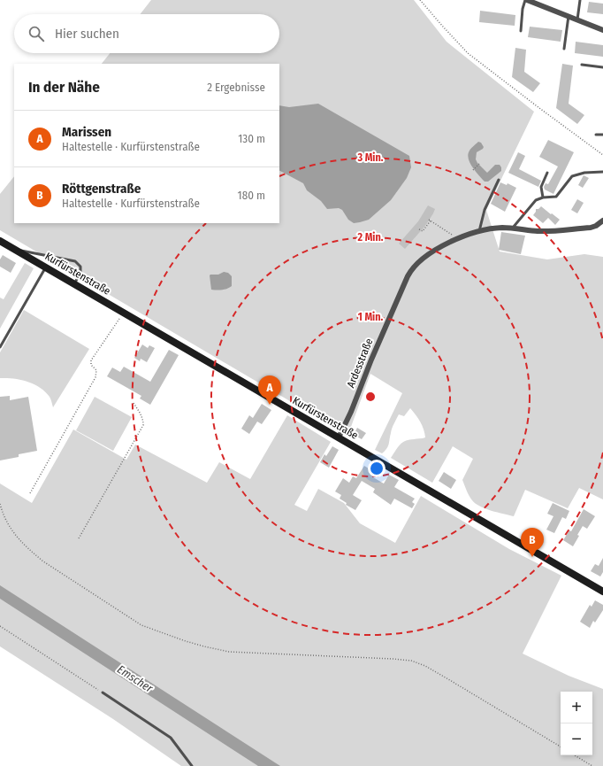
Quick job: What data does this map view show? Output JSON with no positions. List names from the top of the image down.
{
  "streets": {
    "main road": ["Kurfürstenstraße"],
    "street": ["Ardesstraße"]
  },
  "crossings": [
    ["Kurfürstenstraße", "Ardesstraße"]
  ],
  "water": ["Emscher"],
  "page": {
    "search": "Hier suchen",
    "heading": ["In der Nähe", "2 Ergebnisse"],
    "list": [
      {
        "mark": "A",
        "name": "Marissen",
        "note": "Haltestelle · Kurfürstenstraße",
        "value": "130 m"
      },
      {
        "mark": "B",
        "name": "Röttgenstraße",
        "note": "Haltestelle · Kurfürstenstraße",
        "value": "180 m"
      }
    ],
    "pins": ["A", "B"],
    "map_buttons": ["+", "−"]
  },
  "rings": ["3 Min.", "2 Min.", "1 Min."]
}
